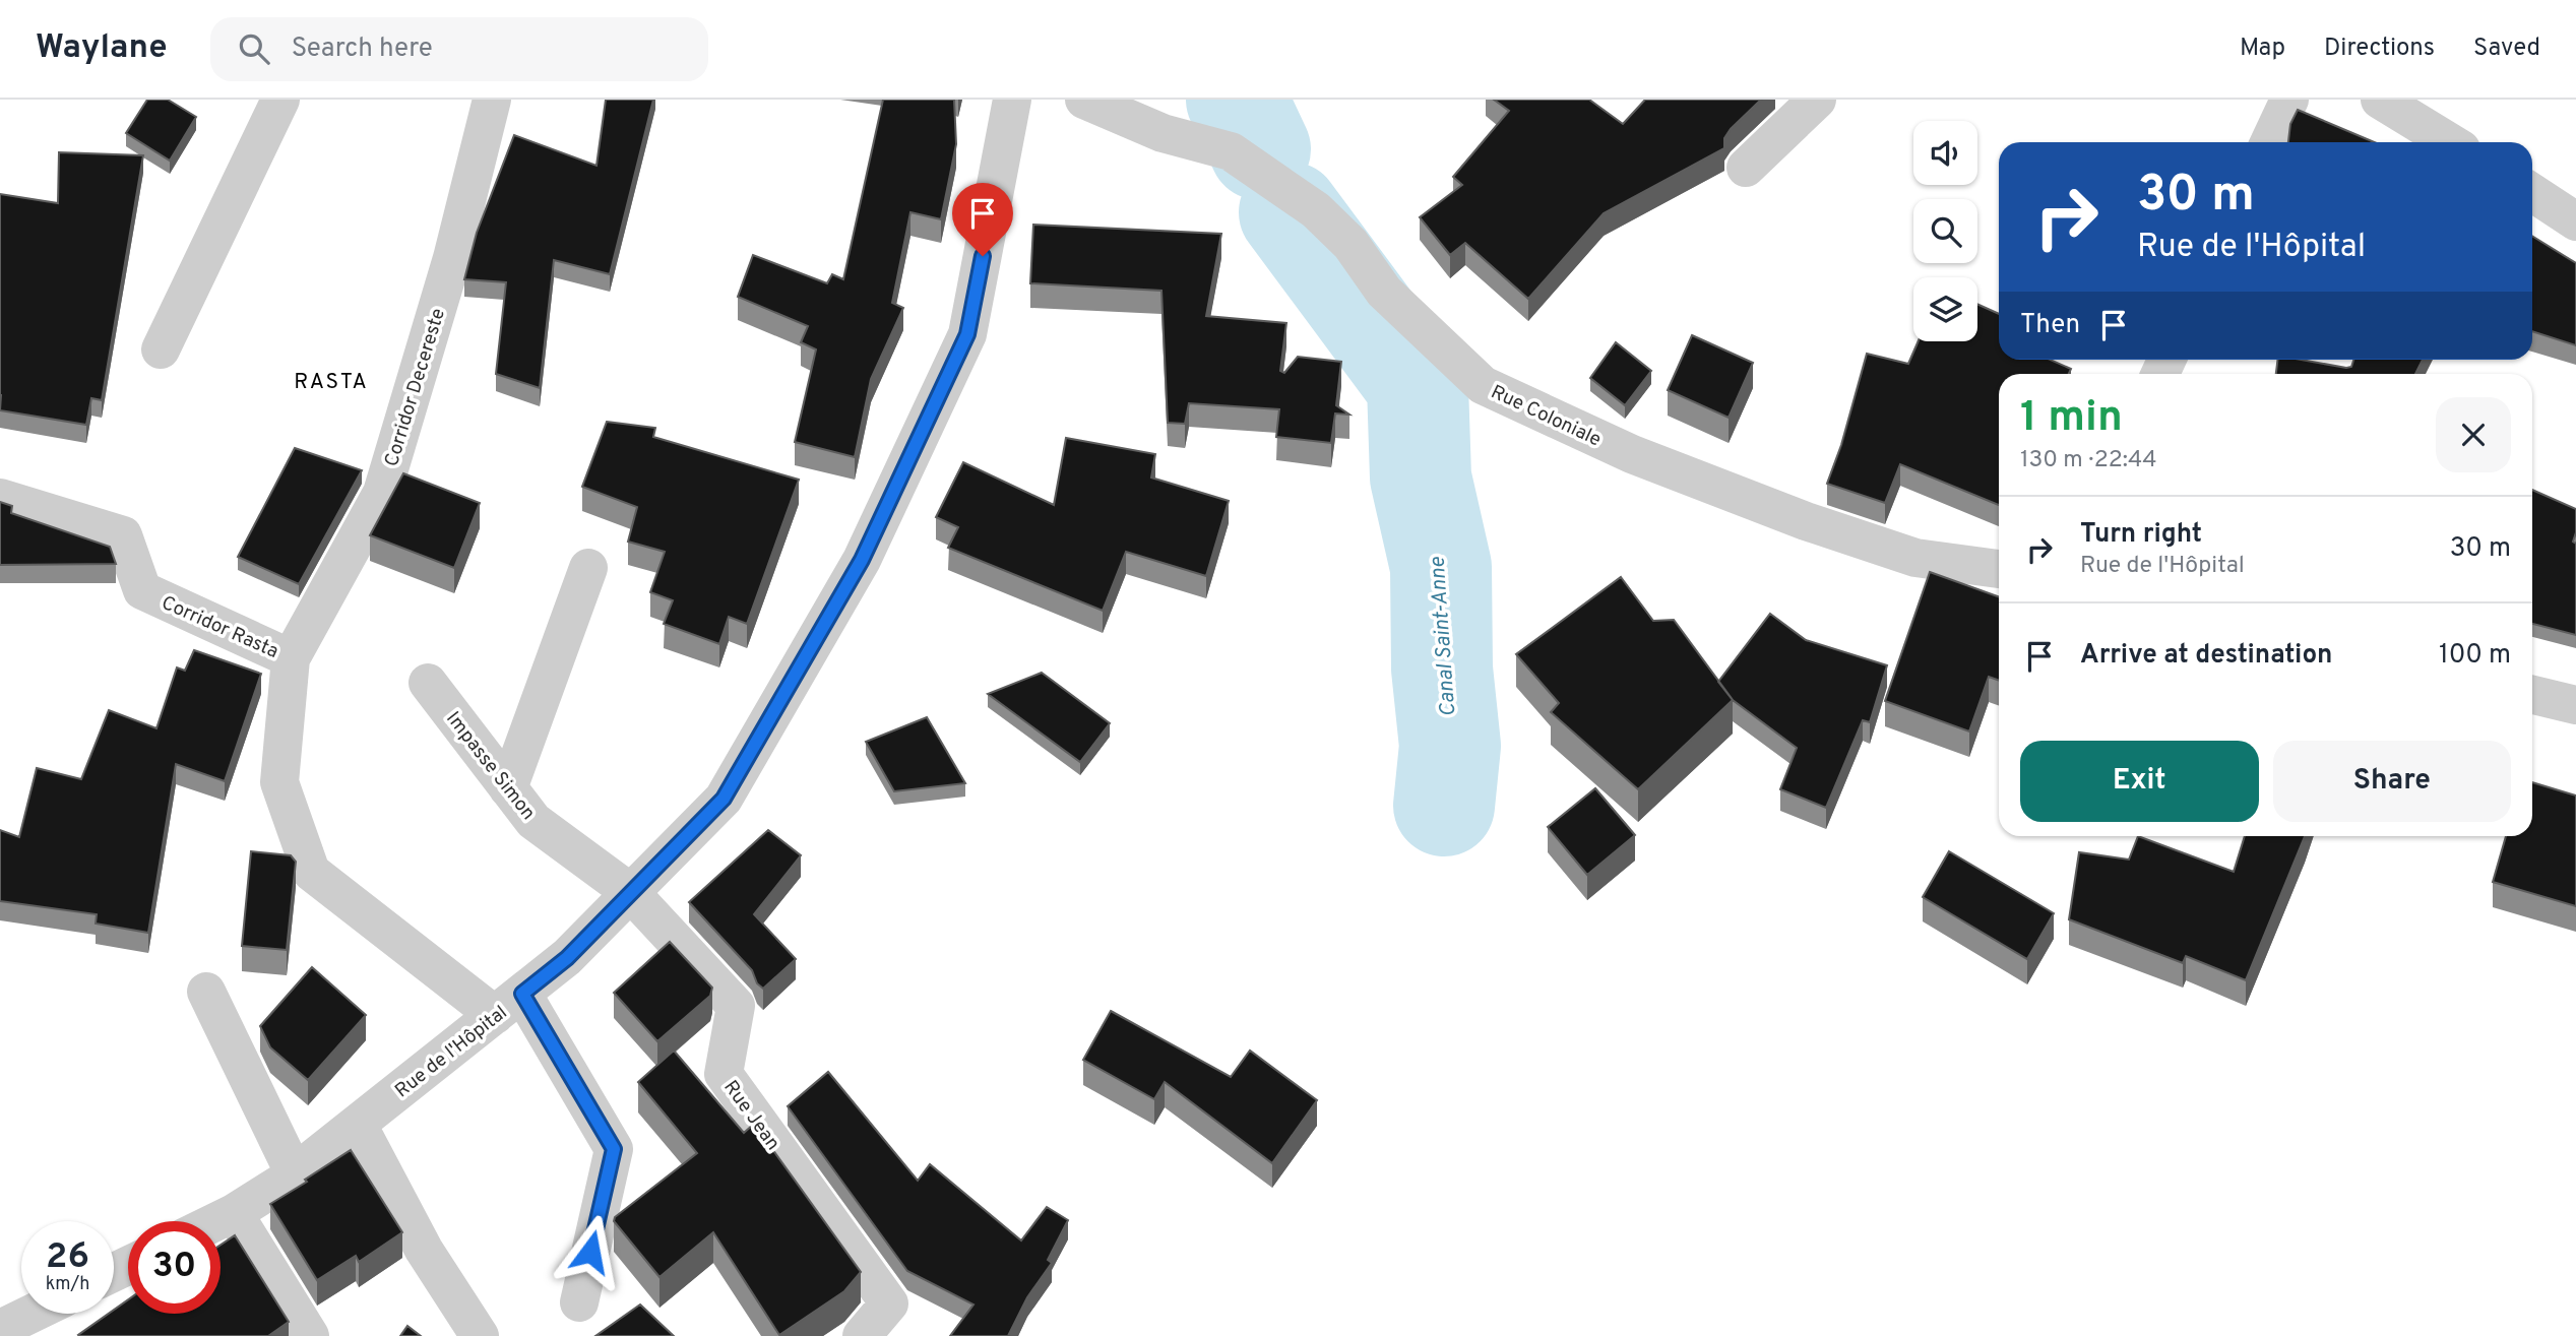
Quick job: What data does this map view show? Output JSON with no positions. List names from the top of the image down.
{
  "streets": {
    "street": [
      "Corridor Decereste",
      "Rue Coloniale",
      "Corridor Rasta",
      "Impasse Simon",
      "Rue de l'Hôpital",
      "Rue Jean"
    ]
  },
  "crossings": [
    ["Corridor Decereste", "Corridor Rasta"],
    ["Corridor Rasta", "Rue de l'Hôpital"],
    ["Impasse Simon", "Rue de l'Hôpital"],
    ["Impasse Simon", "Rue Jean"],
    ["Rue de l'Hôpital", "Rue Jean"]
  ],
  "districts": ["RASTA"],
  "water": ["Canal Saint-Anne"],
  "page": {
    "header": "Waylane",
    "search": "Search here",
    "nav": ["Map", "Directions", "Saved"],
    "turn": ["30 m", "Rue de l'Hôpital"],
    "then": "Then",
    "heading": ["1 min", "130 m · 22:44"],
    "list": [
      {
        "name": "Turn right",
        "note": "Rue de l'Hôpital",
        "value": "30 m"
      },
      {
        "name": "Arrive at destination",
        "value": "100 m"
      }
    ],
    "buttons": ["Exit", "Share"],
    "speed": "26 km/h",
    "limit": "30"
  }
}
